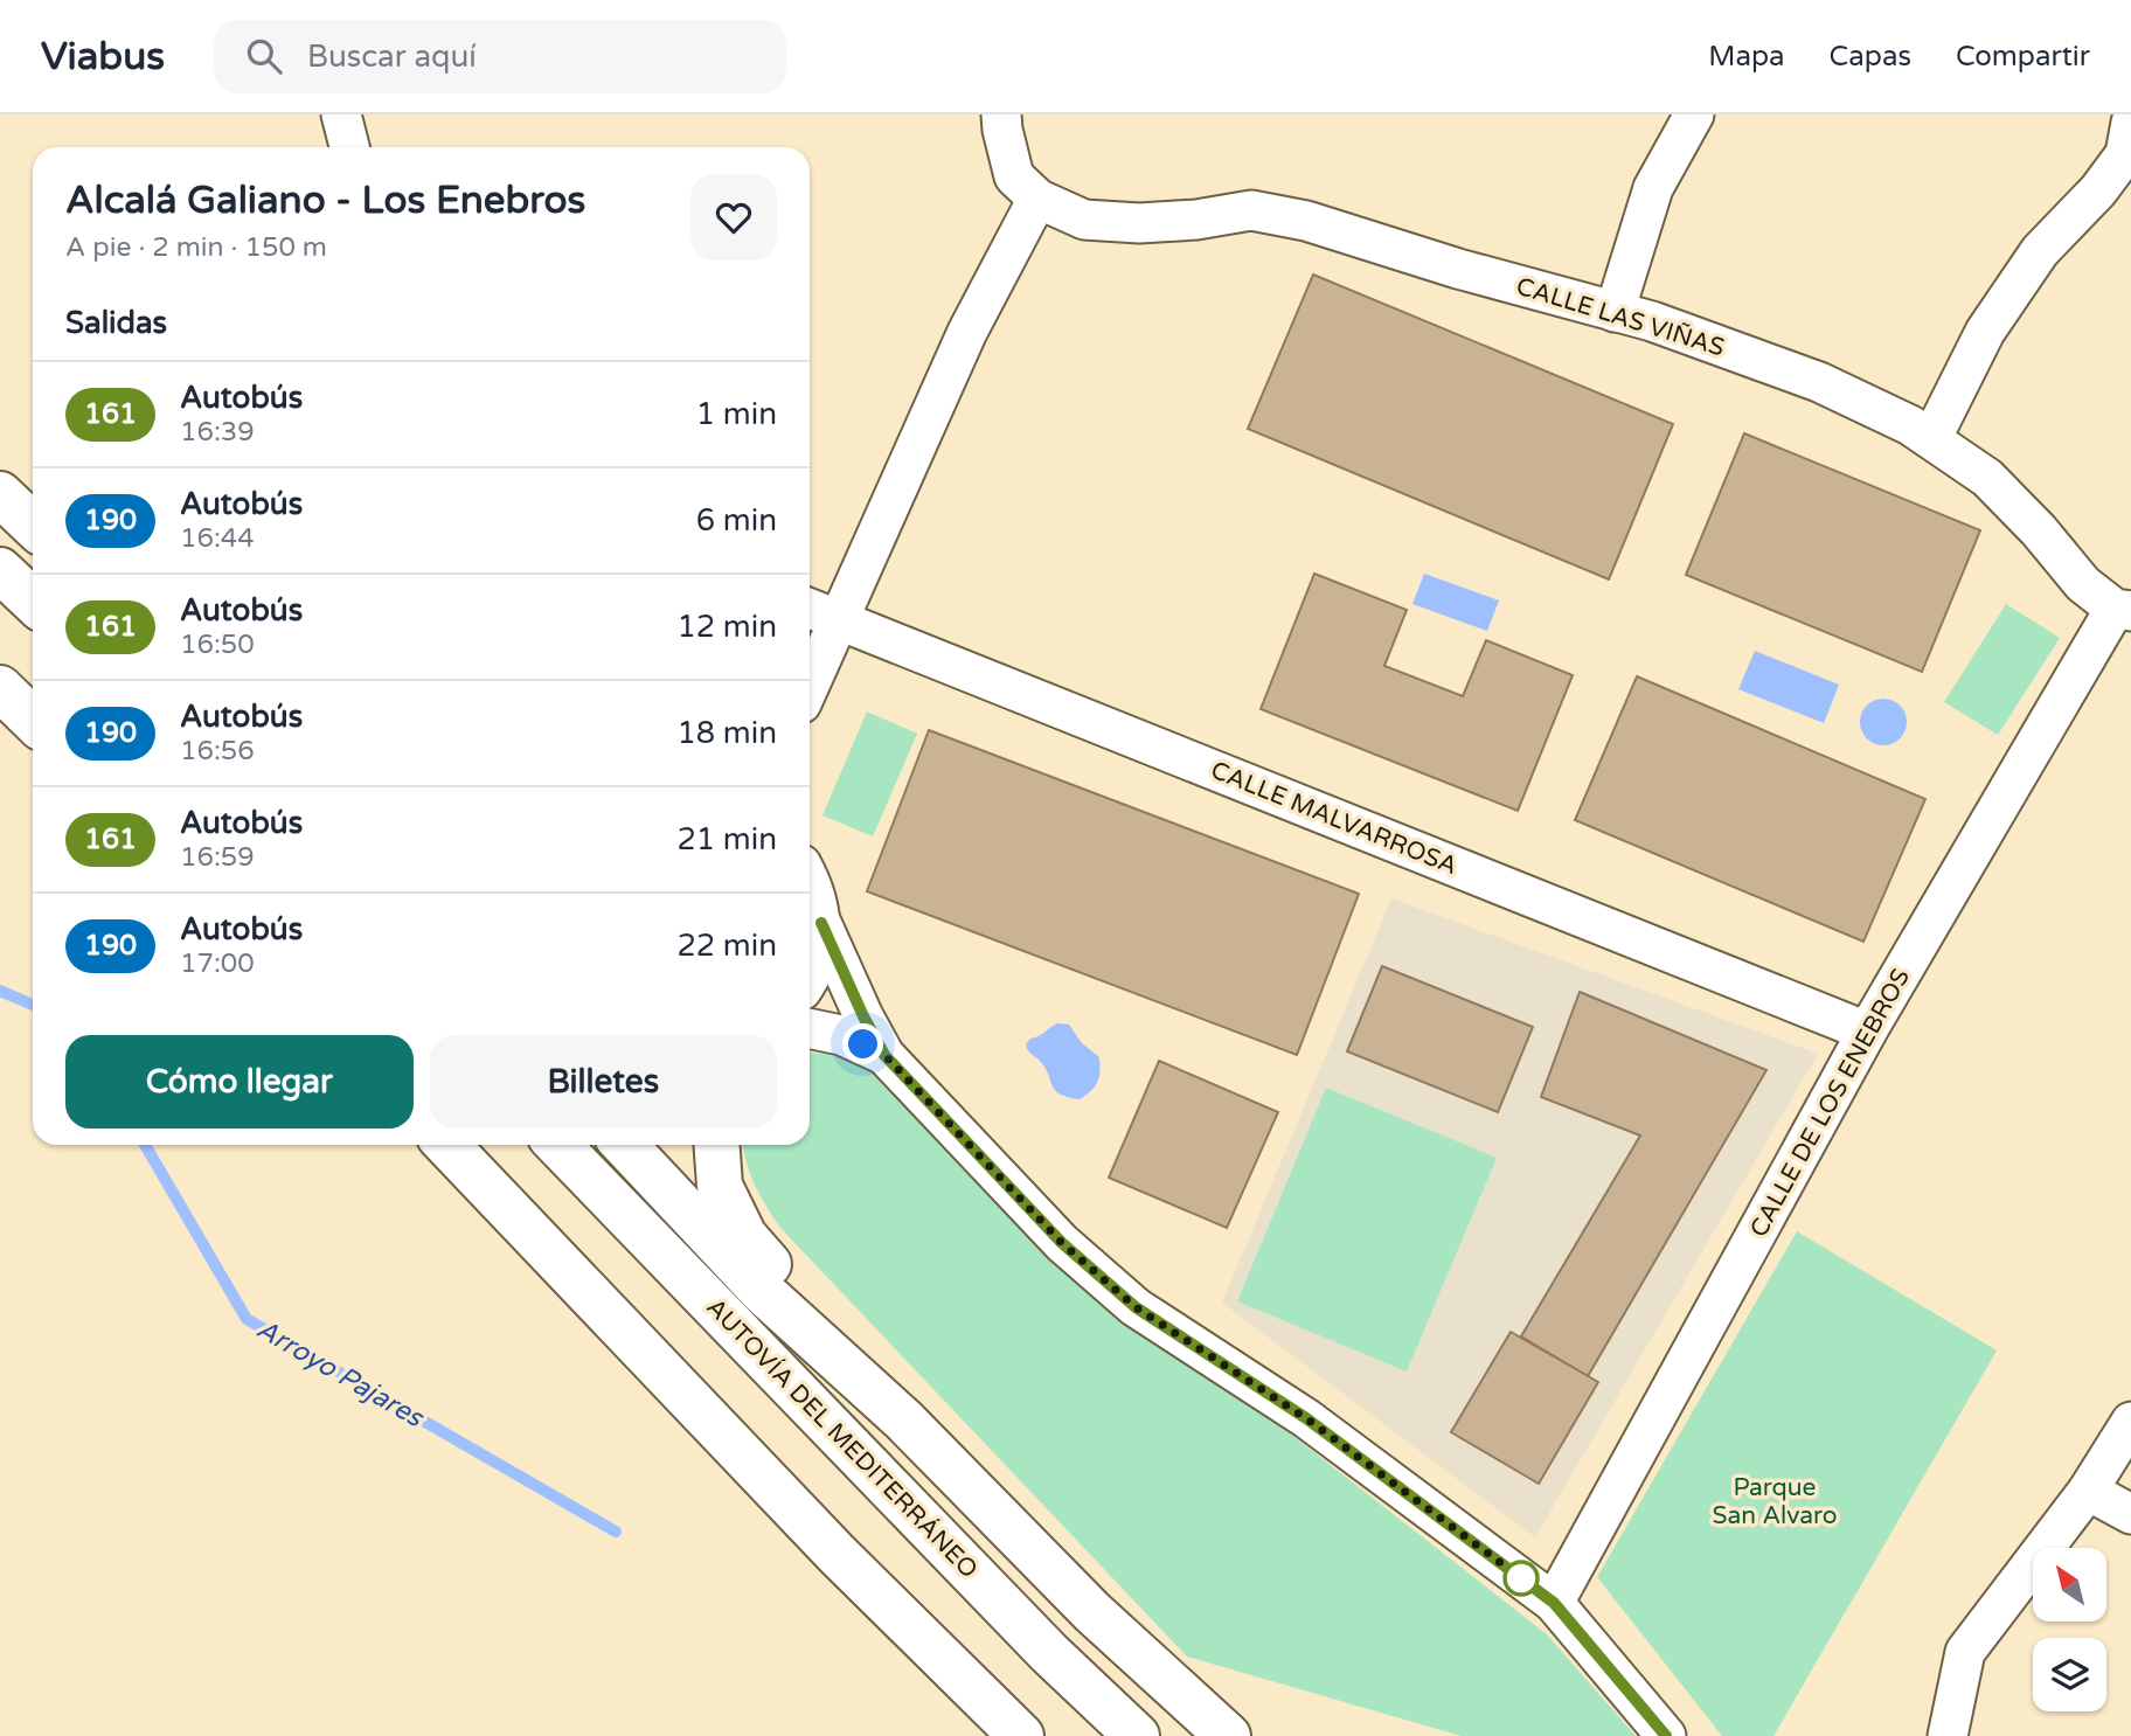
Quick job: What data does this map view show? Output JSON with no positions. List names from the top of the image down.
{
  "streets": {
    "highway": ["AUTOVÍA DEL MEDITERRÁNEO"],
    "street": ["CALLE LAS VIÑAS", "CALLE MALVARROSA", "CALLE DE LOS ENEBROS"]
  },
  "crossings": [
    ["CALLE LAS VIÑAS", "CALLE DE LOS ENEBROS"],
    ["CALLE MALVARROSA", "CALLE DE LOS ENEBROS"]
  ],
  "water": ["Arroyo Pajares"],
  "parks": ["Parque San Alvaro"],
  "lines": ["bus line 161"],
  "north": "top left",
  "page": {
    "header": "Viabus",
    "search": "Buscar aquí",
    "nav": ["Mapa", "Capas", "Compartir"],
    "heading": [
      ["Alcalá Galiano - Los Enebros", "A pie · 2 min · 150 m"],
      "Salidas"
    ],
    "list": [
      {
        "mark": "161",
        "name": "Autobús",
        "note": "16:39",
        "value": "1 min"
      },
      {
        "mark": "190",
        "name": "Autobús",
        "note": "16:44",
        "value": "6 min"
      },
      {
        "mark": "161",
        "name": "Autobús",
        "note": "16:50",
        "value": "12 min"
      },
      {
        "mark": "190",
        "name": "Autobús",
        "note": "16:56",
        "value": "18 min"
      },
      {
        "mark": "161",
        "name": "Autobús",
        "note": "16:59",
        "value": "21 min"
      },
      {
        "mark": "190",
        "name": "Autobús",
        "note": "17:00",
        "value": "22 min"
      }
    ],
    "buttons": ["Cómo llegar", "Billetes"]
  }
}
